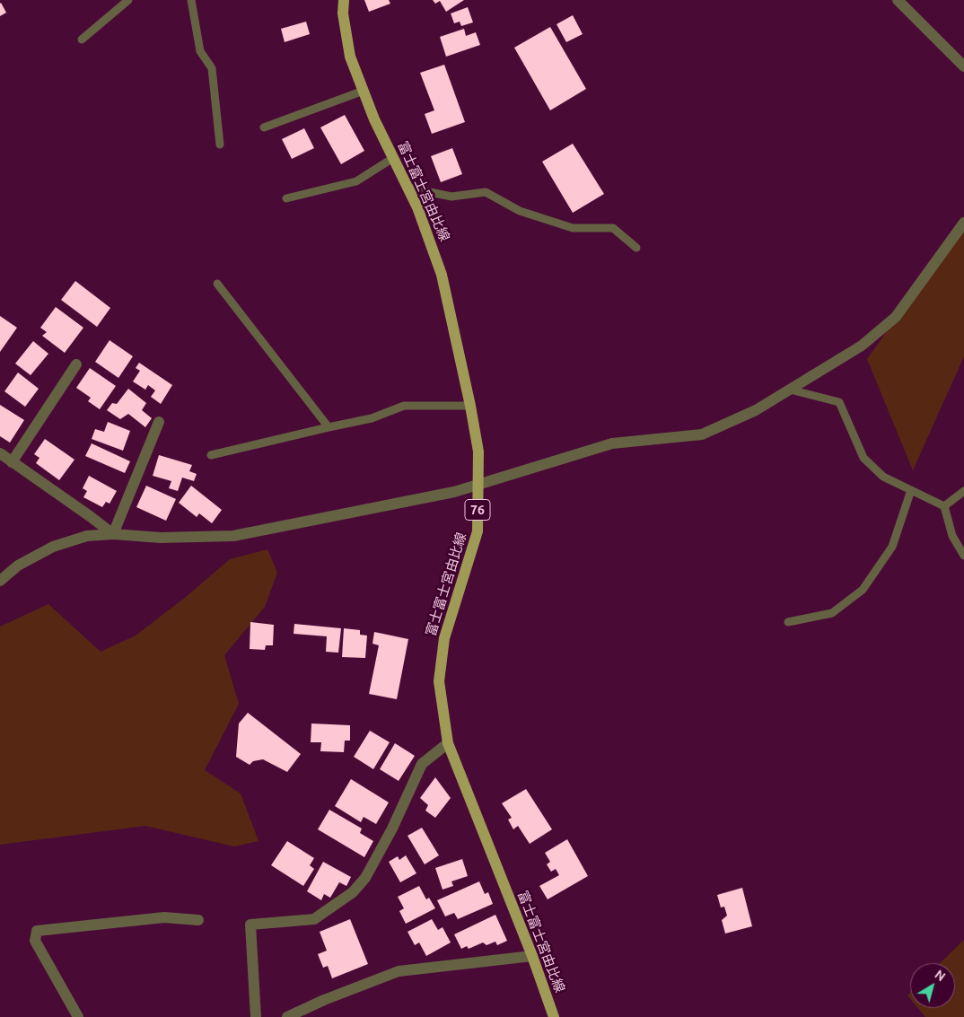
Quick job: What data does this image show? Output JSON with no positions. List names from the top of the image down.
{
  "streets": {
    "main road": ["富士富士宮由比線", "76"]
  },
  "north": "top right"
}
